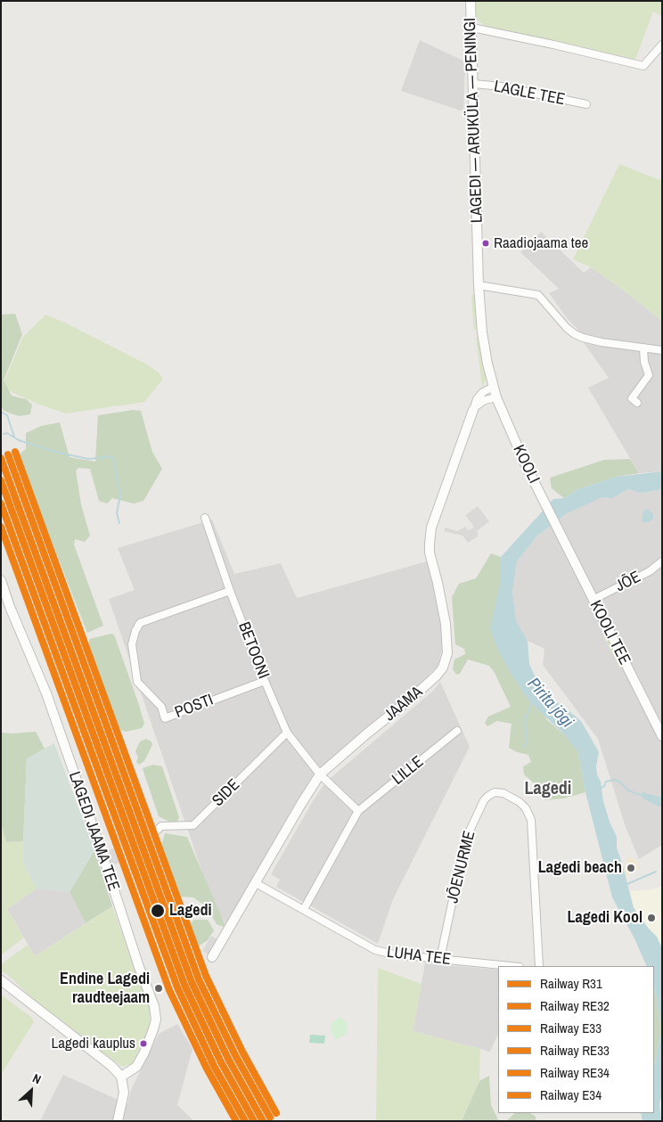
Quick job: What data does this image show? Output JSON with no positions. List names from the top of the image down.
{
  "streets": {
    "street": [
      "LAGLE TEE",
      "LAGEDI — ARUKÜLA — PENINGI",
      "KOOLI",
      "JÕE",
      "KOOLI TEE",
      "BETOONI",
      "JAAMA",
      "POSTI",
      "LILLE",
      "SIDE",
      "LAGEDI JAAMA TEE",
      "JÕENURME",
      "LUHA TEE"
    ]
  },
  "crossings": [
    ["LAGLE TEE", "LAGEDI — ARUKÜLA — PENINGI"],
    ["LAGEDI — ARUKÜLA — PENINGI", "KOOLI"],
    ["LAGEDI — ARUKÜLA — PENINGI", "JAAMA"],
    ["KOOLI", "KOOLI TEE"],
    ["JÕE", "KOOLI TEE"],
    ["BETOONI", "JAAMA"],
    ["BETOONI", "POSTI"],
    ["BETOONI", "SIDE"],
    ["JAAMA", "LUHA TEE"],
    ["LILLE", "LUHA TEE"],
    ["JÕENURME", "LUHA TEE"]
  ],
  "districts": ["Lagedi"],
  "water": ["Pirita jõgi"],
  "places": [
    "Raadiojaama tee",
    "Lagedi beach",
    "Lagedi",
    "Lagedi Kool",
    "Endine Lagedi raudteejaam",
    "Lagedi kauplus"
  ],
  "lines": [
    "rail line RE34",
    "rail line E33",
    "rail line R31",
    "rail line RE32",
    "rail line RE33",
    "rail line E34"
  ],
  "legend": [
    "Railway R31",
    "Railway RE32",
    "Railway E33",
    "Railway RE33",
    "Railway RE34",
    "Railway E34"
  ],
  "north": "top right"
}
